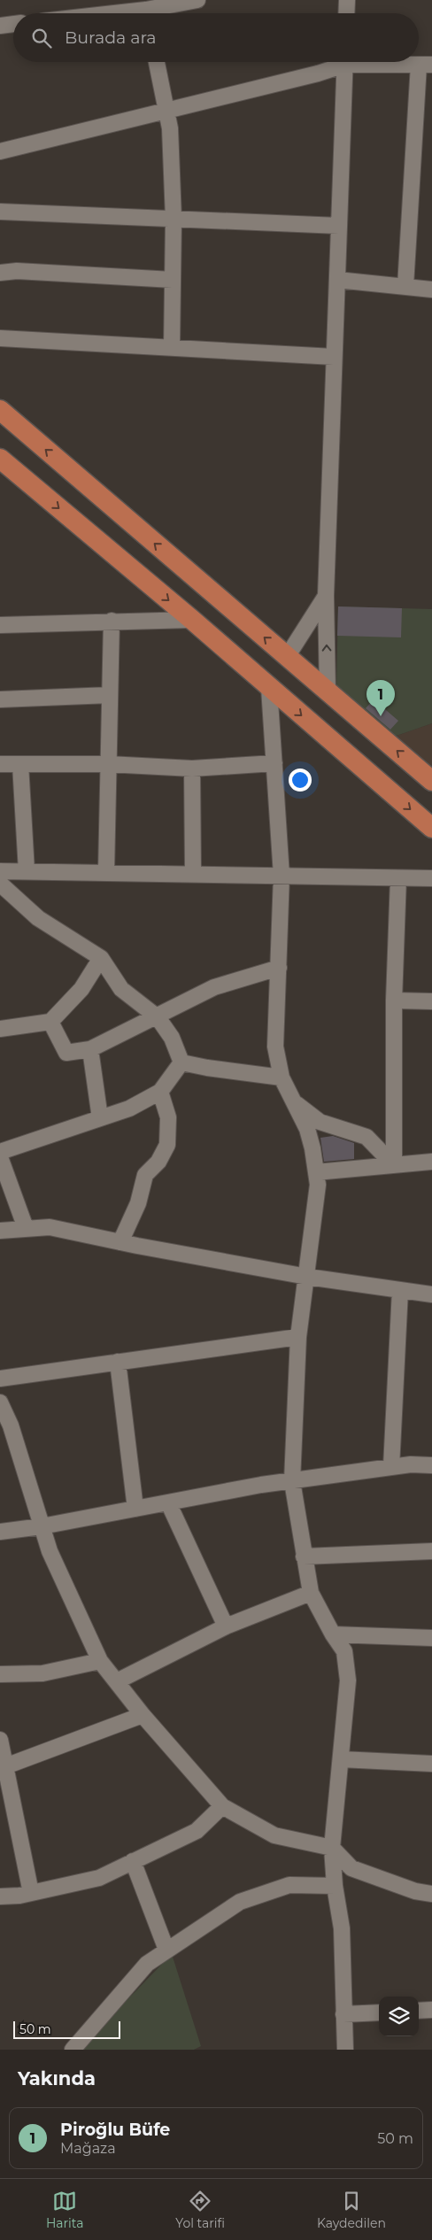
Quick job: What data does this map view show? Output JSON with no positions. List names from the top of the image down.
{
  "scale_bar": "50 m",
  "page": {
    "search": "Burada ara",
    "pins": "1",
    "scale": "50 m",
    "heading": "Yakında",
    "list": [
      {
        "mark": "1",
        "name": "Piroğlu Büfe",
        "note": "Mağaza",
        "value": "50 m"
      }
    ],
    "nav": ["Harita", "Yol tarifi", "Kaydedilen"]
  }
}
